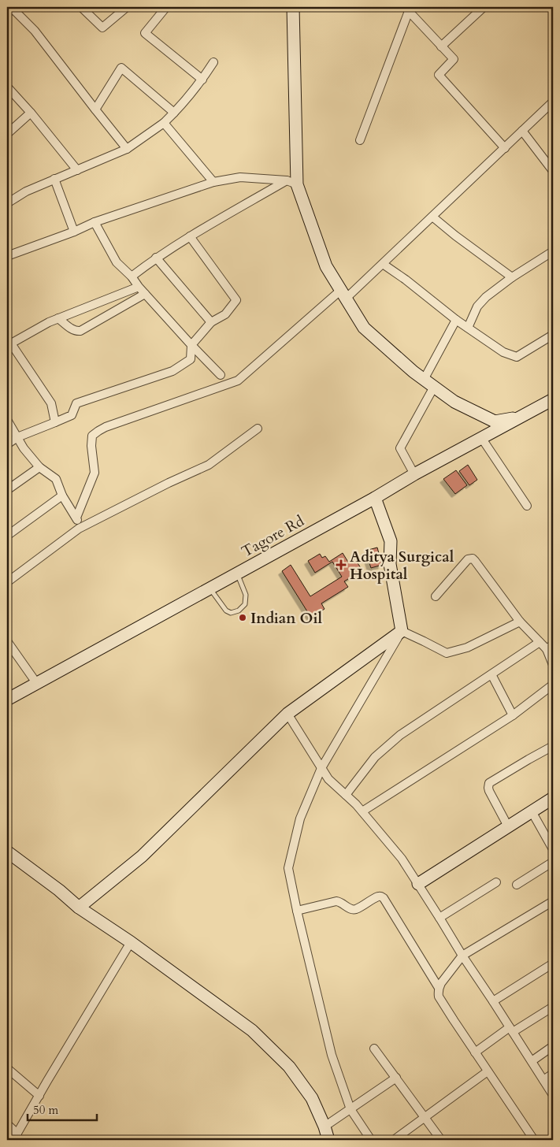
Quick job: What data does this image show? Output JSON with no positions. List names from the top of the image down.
{
  "streets": {
    "street": ["Tagore Rd"]
  },
  "places": {
    "health": ["Aditya Surgical Hospital"],
    "other": ["Indian Oil"]
  },
  "scale_bar": "50 m"
}
